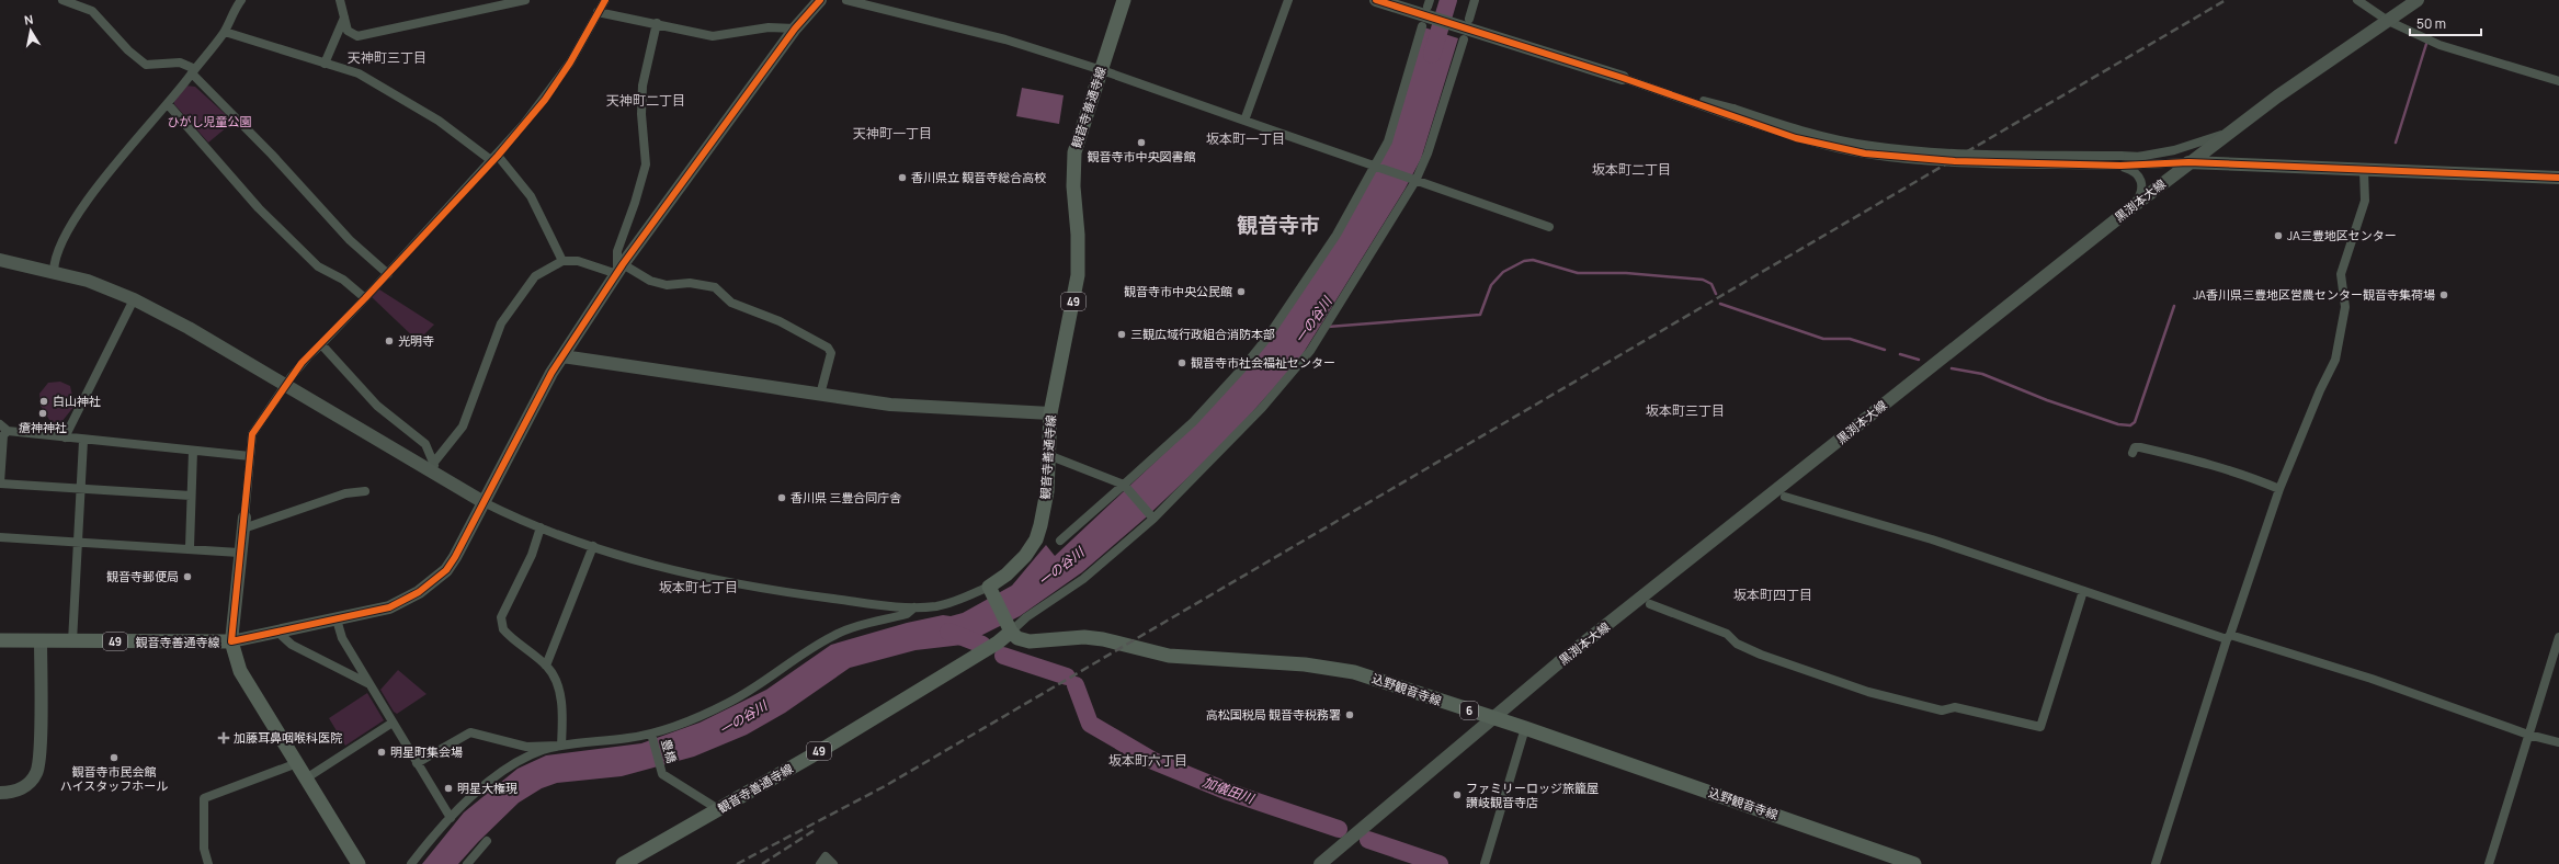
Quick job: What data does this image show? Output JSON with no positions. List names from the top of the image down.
{
  "streets": {
    "main road": [
      "観音寺善通寺線",
      "49",
      "込野観音寺線",
      "6"
    ],
    "street": ["黒渕本大線", "豊橋"]
  },
  "crossings": [
    ["観音寺善通寺線", "込野観音寺線"],
    ["観音寺善通寺線", "豊橋"],
    ["黒渕本大線", "込野観音寺線"]
  ],
  "districts": [
    "天神町三丁目",
    "天神町二丁目",
    "天神町一丁目",
    "坂本町一丁目",
    "坂本町二丁目",
    "観音寺市",
    "坂本町三丁目",
    "坂本町七丁目",
    "坂本町四丁目",
    "坂本町六丁目"
  ],
  "water": ["一の谷川", "加儀田川"],
  "parks": ["ひがし児童公園"],
  "places": {
    "other": [
      "観音寺市中央図書館",
      "香川県立 観音寺総合高校",
      "JA三豊地区センター",
      "観音寺市中央公民館",
      "JA香川県三豊地区営農センター観音寺集荷場",
      "三観広域行政組合消防本部",
      "光明寺",
      "観音寺市社会福祉センター",
      "白山神社",
      "瘡神神社",
      "香川県 三豊合同庁舎",
      "観音寺郵便局",
      "高松国税局 観音寺税務署",
      "明星町集会場",
      "観音寺市民会館 ハイスタッフホール",
      "明星大権現",
      "ファミリーロッジ旅籠屋 讃岐観音寺店"
    ],
    "health": ["加藤耳鼻咽喉科医院"]
  },
  "scale_bar": "50 m",
  "north": "top"
}
